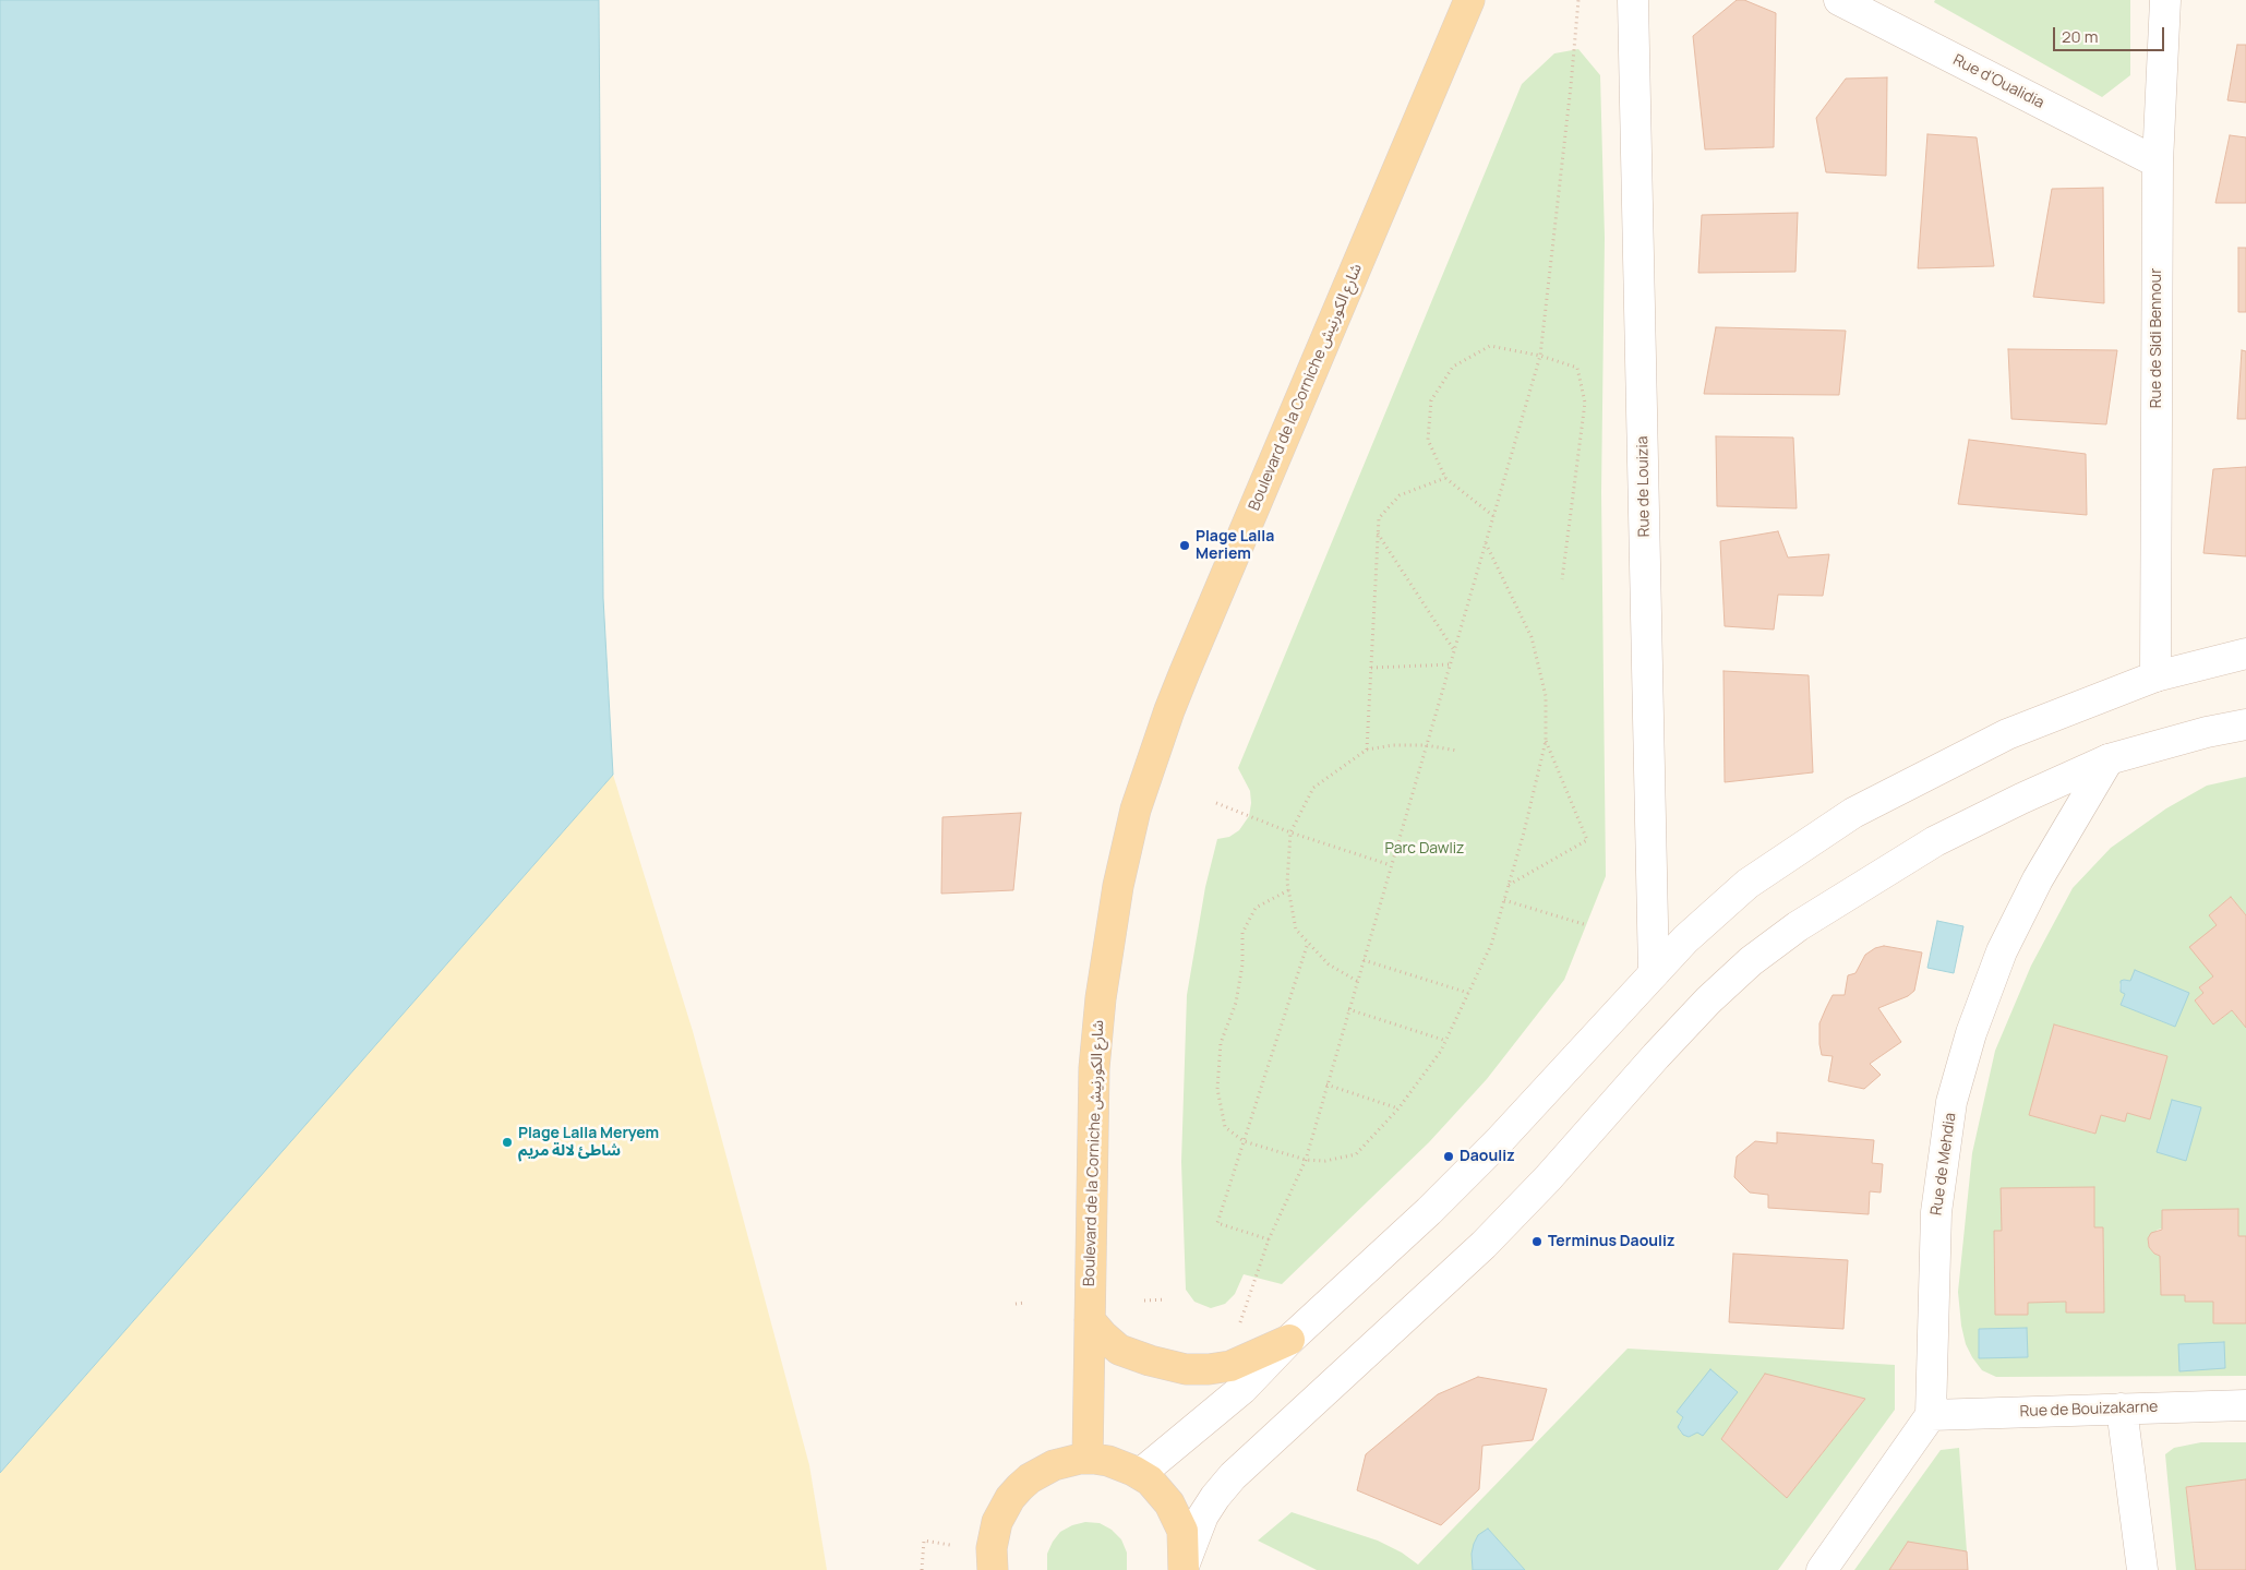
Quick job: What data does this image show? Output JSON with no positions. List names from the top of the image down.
{
  "streets": {
    "main road": ["Boulevard de la Corniche شارع الكورنيش"],
    "street": [
      "Rue d'Oualidia",
      "Rue de Sidi Bennour",
      "Rue de Louizia",
      "Rue de Mehdia",
      "Rue de Bouizakarne"
    ]
  },
  "crossings": [
    ["Rue d'Oualidia", "Rue de Sidi Bennour"],
    ["Rue de Mehdia", "Rue de Bouizakarne"]
  ],
  "parks": ["Parc Dawliz"],
  "places": [
    "Plage Lalla Meriem",
    "Plage Lalla Meryem شاطئ لالة مريم",
    "Daouliz",
    "Terminus Daouliz"
  ],
  "scale_bar": "20 m"
}
